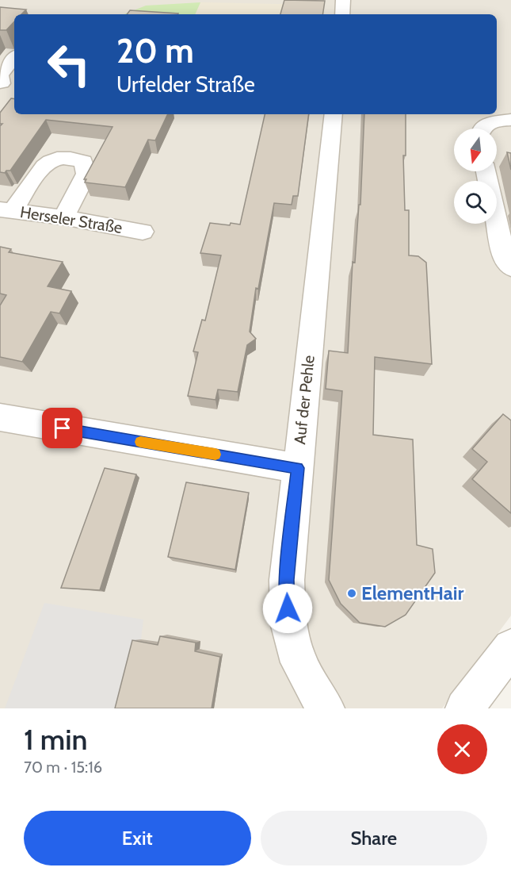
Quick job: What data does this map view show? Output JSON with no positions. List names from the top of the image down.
{
  "streets": {
    "street": ["Herseler Straße", "Auf der Pehle"]
  },
  "places": ["ElementHair"],
  "north": "bottom",
  "page": {
    "turn": ["20 m", "Urfelder Straße"],
    "heading": ["1 min", "70 m · 15:16"],
    "buttons": ["Exit", "Share"]
  }
}
